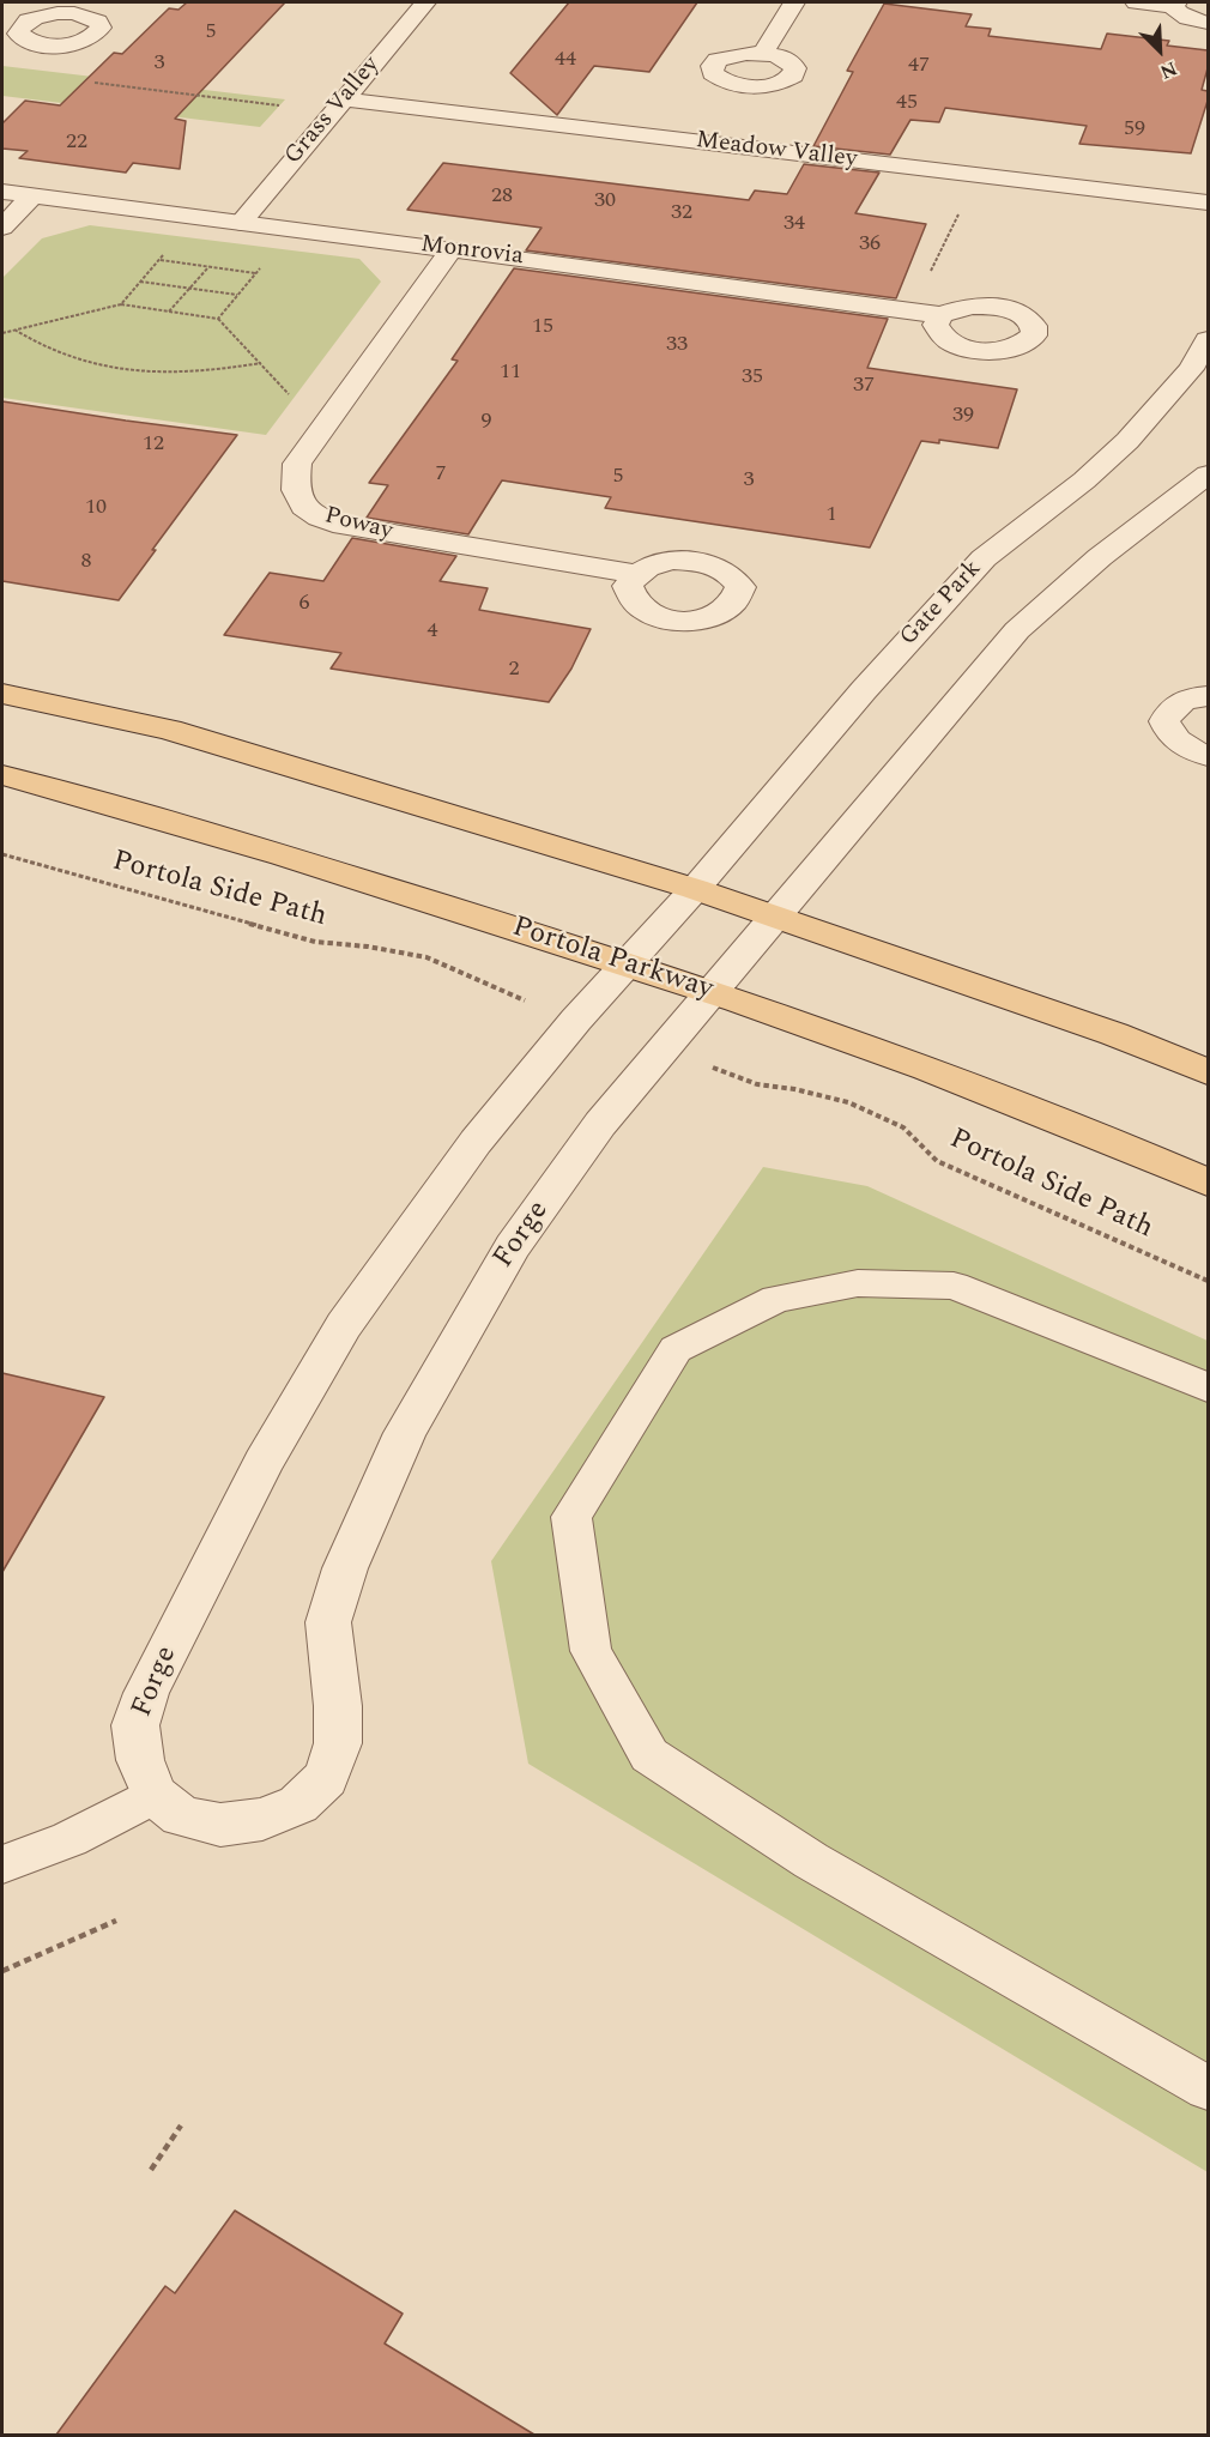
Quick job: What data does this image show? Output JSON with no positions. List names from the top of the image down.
{
  "streets": {
    "main road": ["Portola Parkway"],
    "street": [
      "Grass Valley",
      "Meadow Valley",
      "Monrovia",
      "Poway",
      "Gate Park",
      "Forge"
    ],
    "path": ["Portola Side Path"]
  },
  "crossings": [
    ["Grass Valley", "Meadow Valley"],
    ["Grass Valley", "Monrovia"],
    ["Monrovia", "Poway"],
    ["Gate Park", "Forge"],
    ["Portola Parkway", "Forge"]
  ],
  "house_numbers": [
    "5",
    "44",
    "3",
    "47",
    "45",
    "59",
    "22",
    "28",
    "30",
    "32",
    "34",
    "36",
    "15",
    "33",
    "11",
    "35",
    "37",
    "39",
    "9",
    "12",
    "7",
    "5",
    "3",
    "10",
    "1",
    "8",
    "6",
    "4",
    "2"
  ],
  "north": "bottom right"
}
